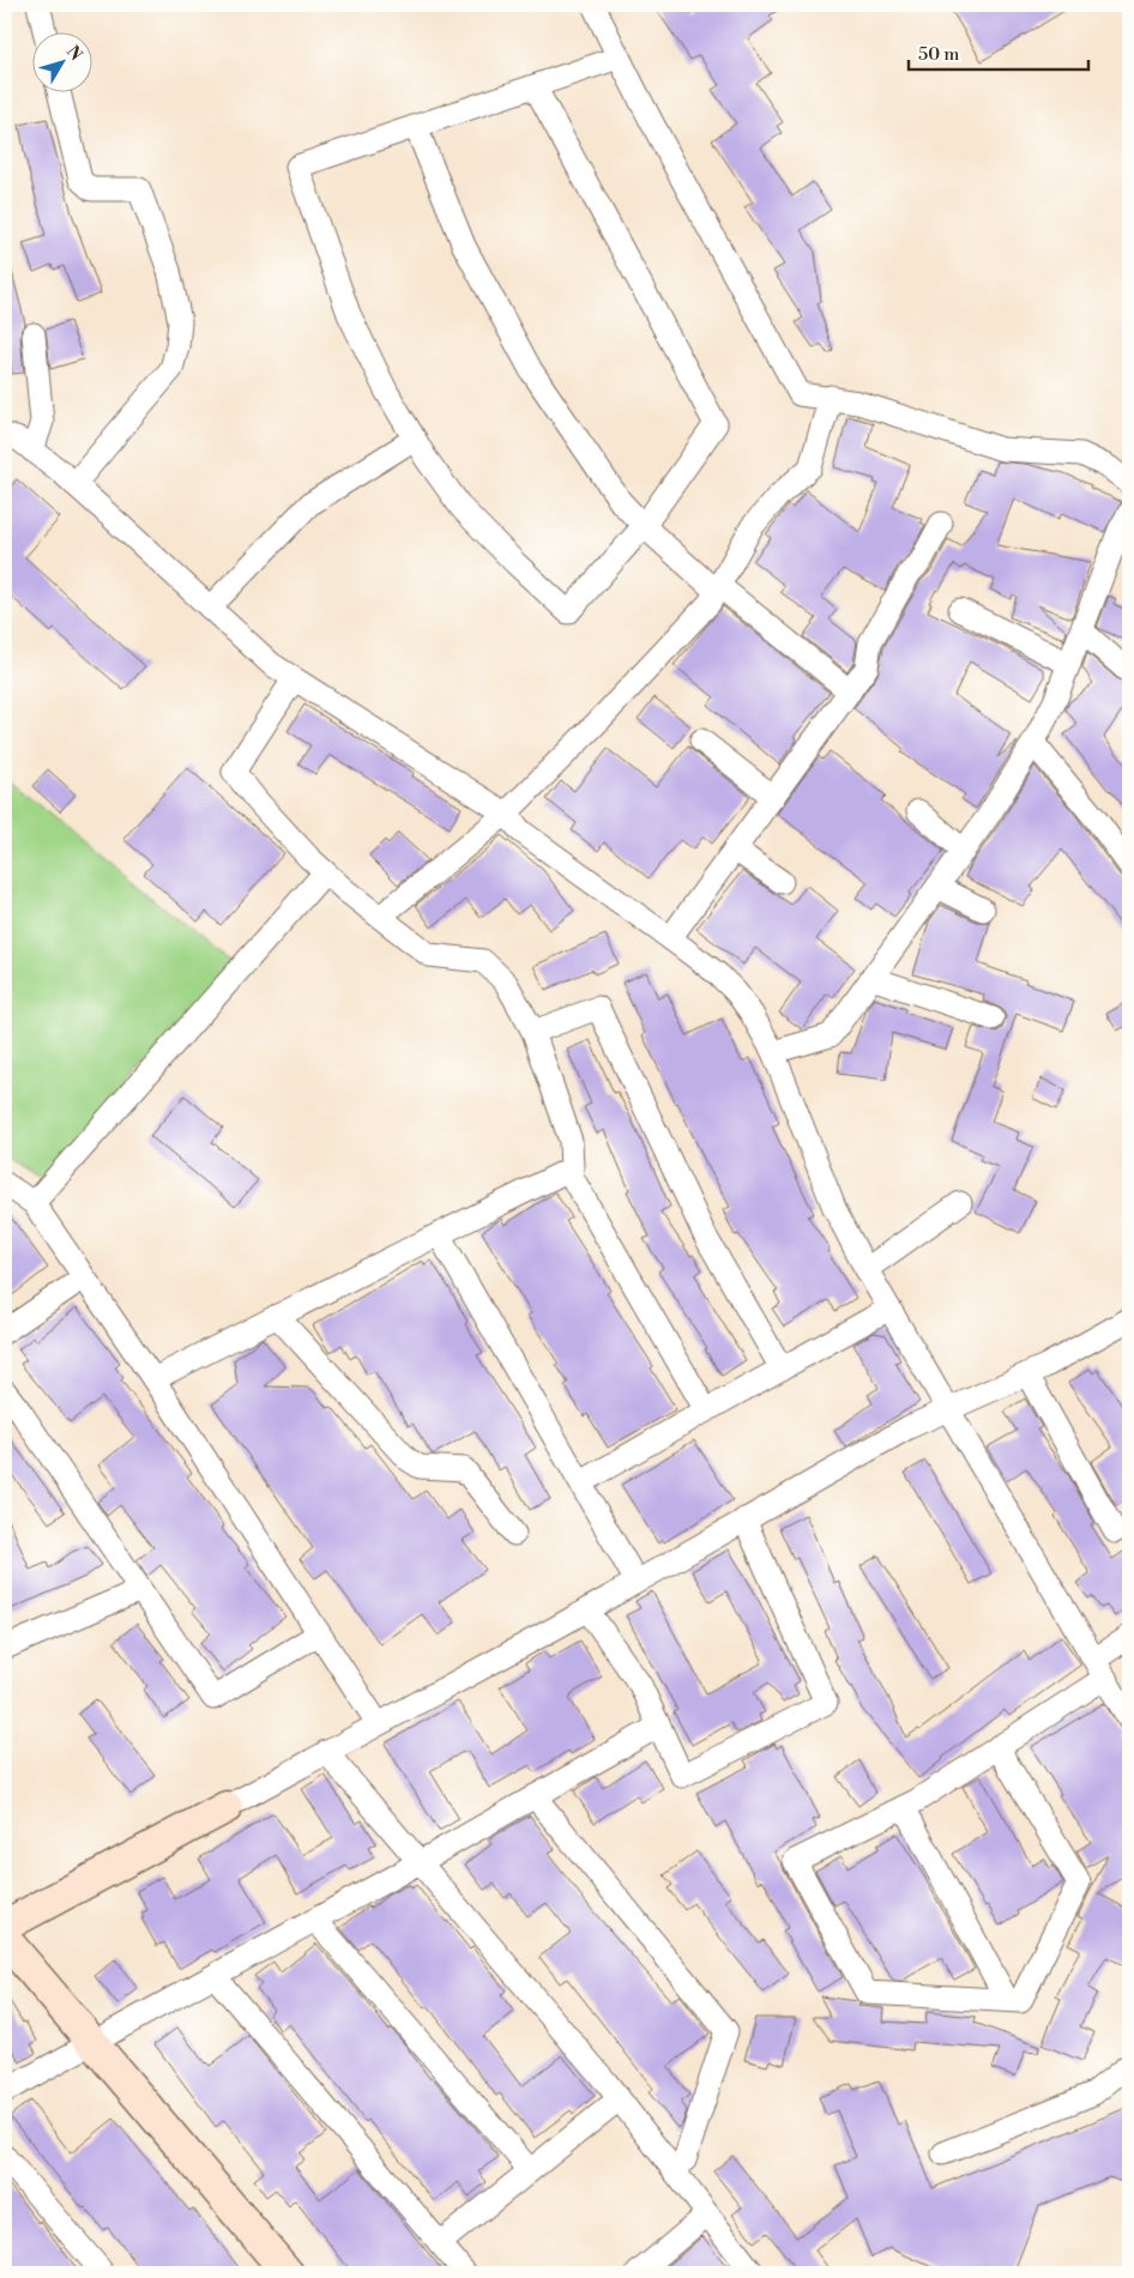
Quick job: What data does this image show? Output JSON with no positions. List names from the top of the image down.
{
  "scale_bar": "50 m",
  "north": "top right"
}
